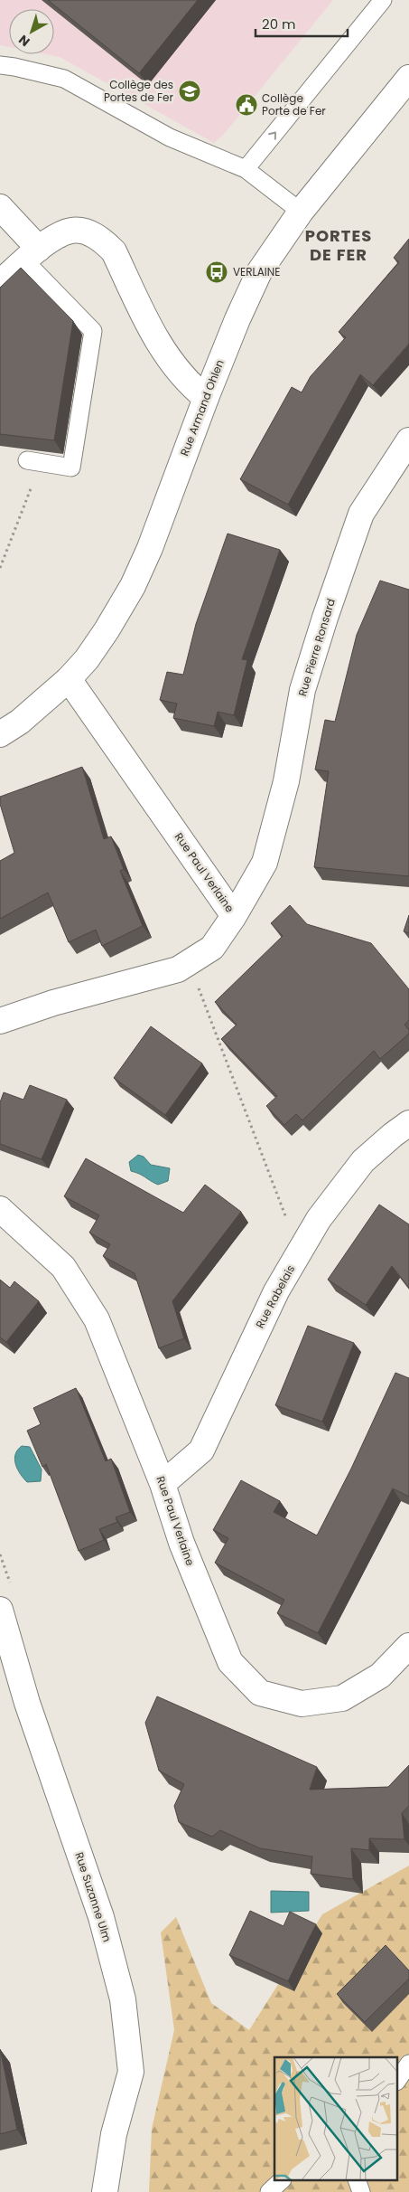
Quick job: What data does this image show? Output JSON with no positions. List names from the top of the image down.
{
  "streets": {
    "street": [
      "Rue Armand Ohlen",
      "Rue Pierre Ronsard",
      "Rue Paul Verlaine",
      "Rue Rabelais",
      "Rue Suzanne Ulm"
    ]
  },
  "crossings": [
    ["Rue Armand Ohlen", "Rue Paul Verlaine"],
    ["Rue Pierre Ronsard", "Rue Paul Verlaine"],
    ["Rue Paul Verlaine", "Rue Rabelais"]
  ],
  "districts": ["PORTES DE FER"],
  "places": {
    "school or university": ["Collège des Portes de Fer"],
    "public building": ["Collège Porte de Fer"],
    "bus stop": ["VERLAINE"]
  },
  "scale_bar": "20 m",
  "north": "bottom left"
}
